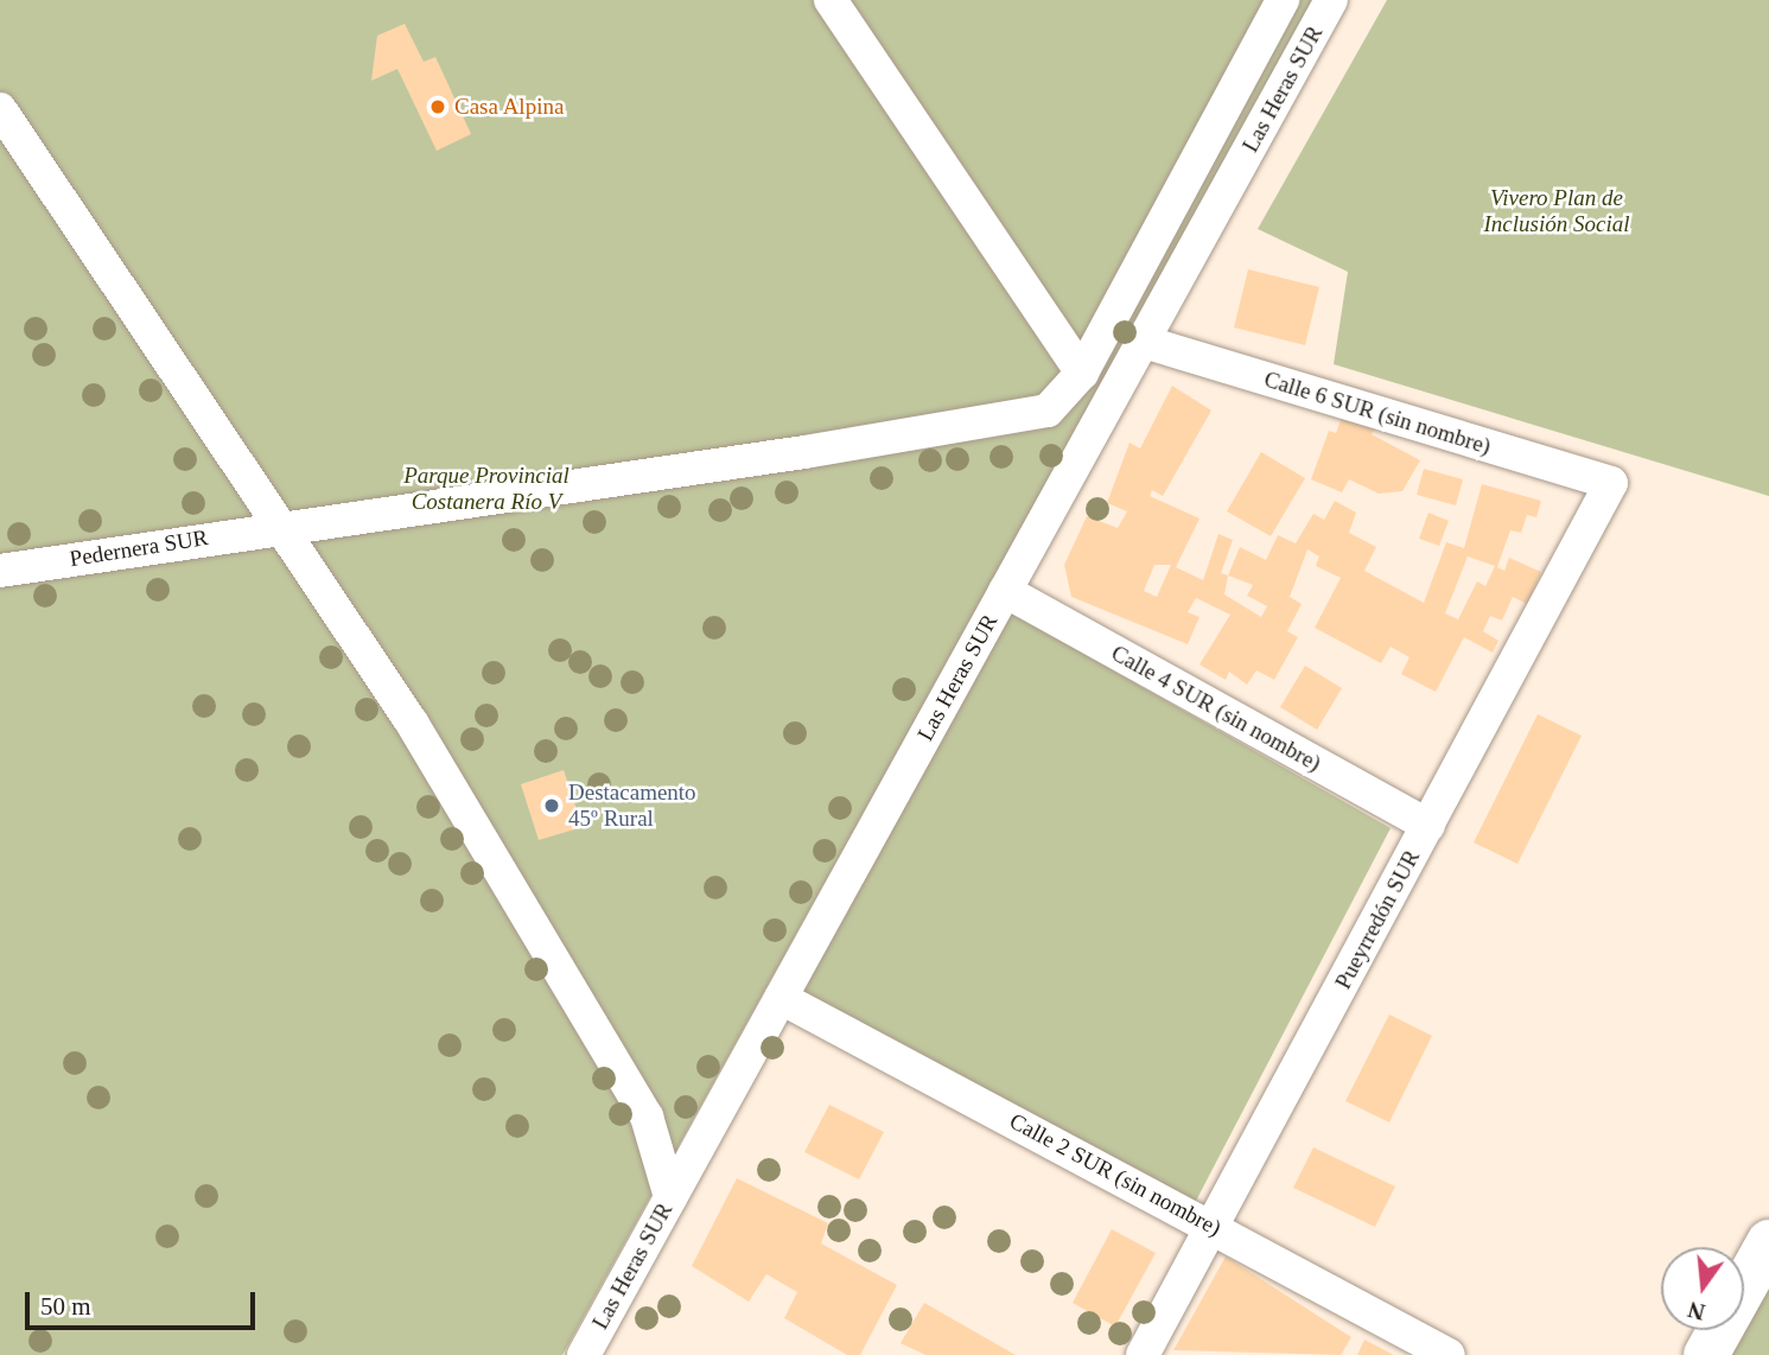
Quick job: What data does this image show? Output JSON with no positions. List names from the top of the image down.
{
  "streets": {
    "street": [
      "Las Heras SUR",
      "Calle 6 SUR (sin nombre)",
      "Pedernera SUR",
      "Calle 4 SUR (sin nombre)",
      "Pueyrredón SUR",
      "Calle 2 SUR (sin nombre)"
    ]
  },
  "crossings": [
    ["Las Heras SUR", "Calle 6 SUR (sin nombre)"],
    ["Las Heras SUR", "Calle 4 SUR (sin nombre)"],
    ["Las Heras SUR", "Calle 2 SUR (sin nombre)"],
    ["Calle 6 SUR (sin nombre)", "Pueyrredón SUR"],
    ["Calle 4 SUR (sin nombre)", "Pueyrredón SUR"],
    ["Pueyrredón SUR", "Calle 2 SUR (sin nombre)"]
  ],
  "parks": ["Vivero Plan de Inclusión Social", "Parque Provincial Costanera Río V"],
  "places": ["Casa Alpina", "Destacamento 45º Rural"],
  "scale_bar": "50 m",
  "north": "bottom"
}
